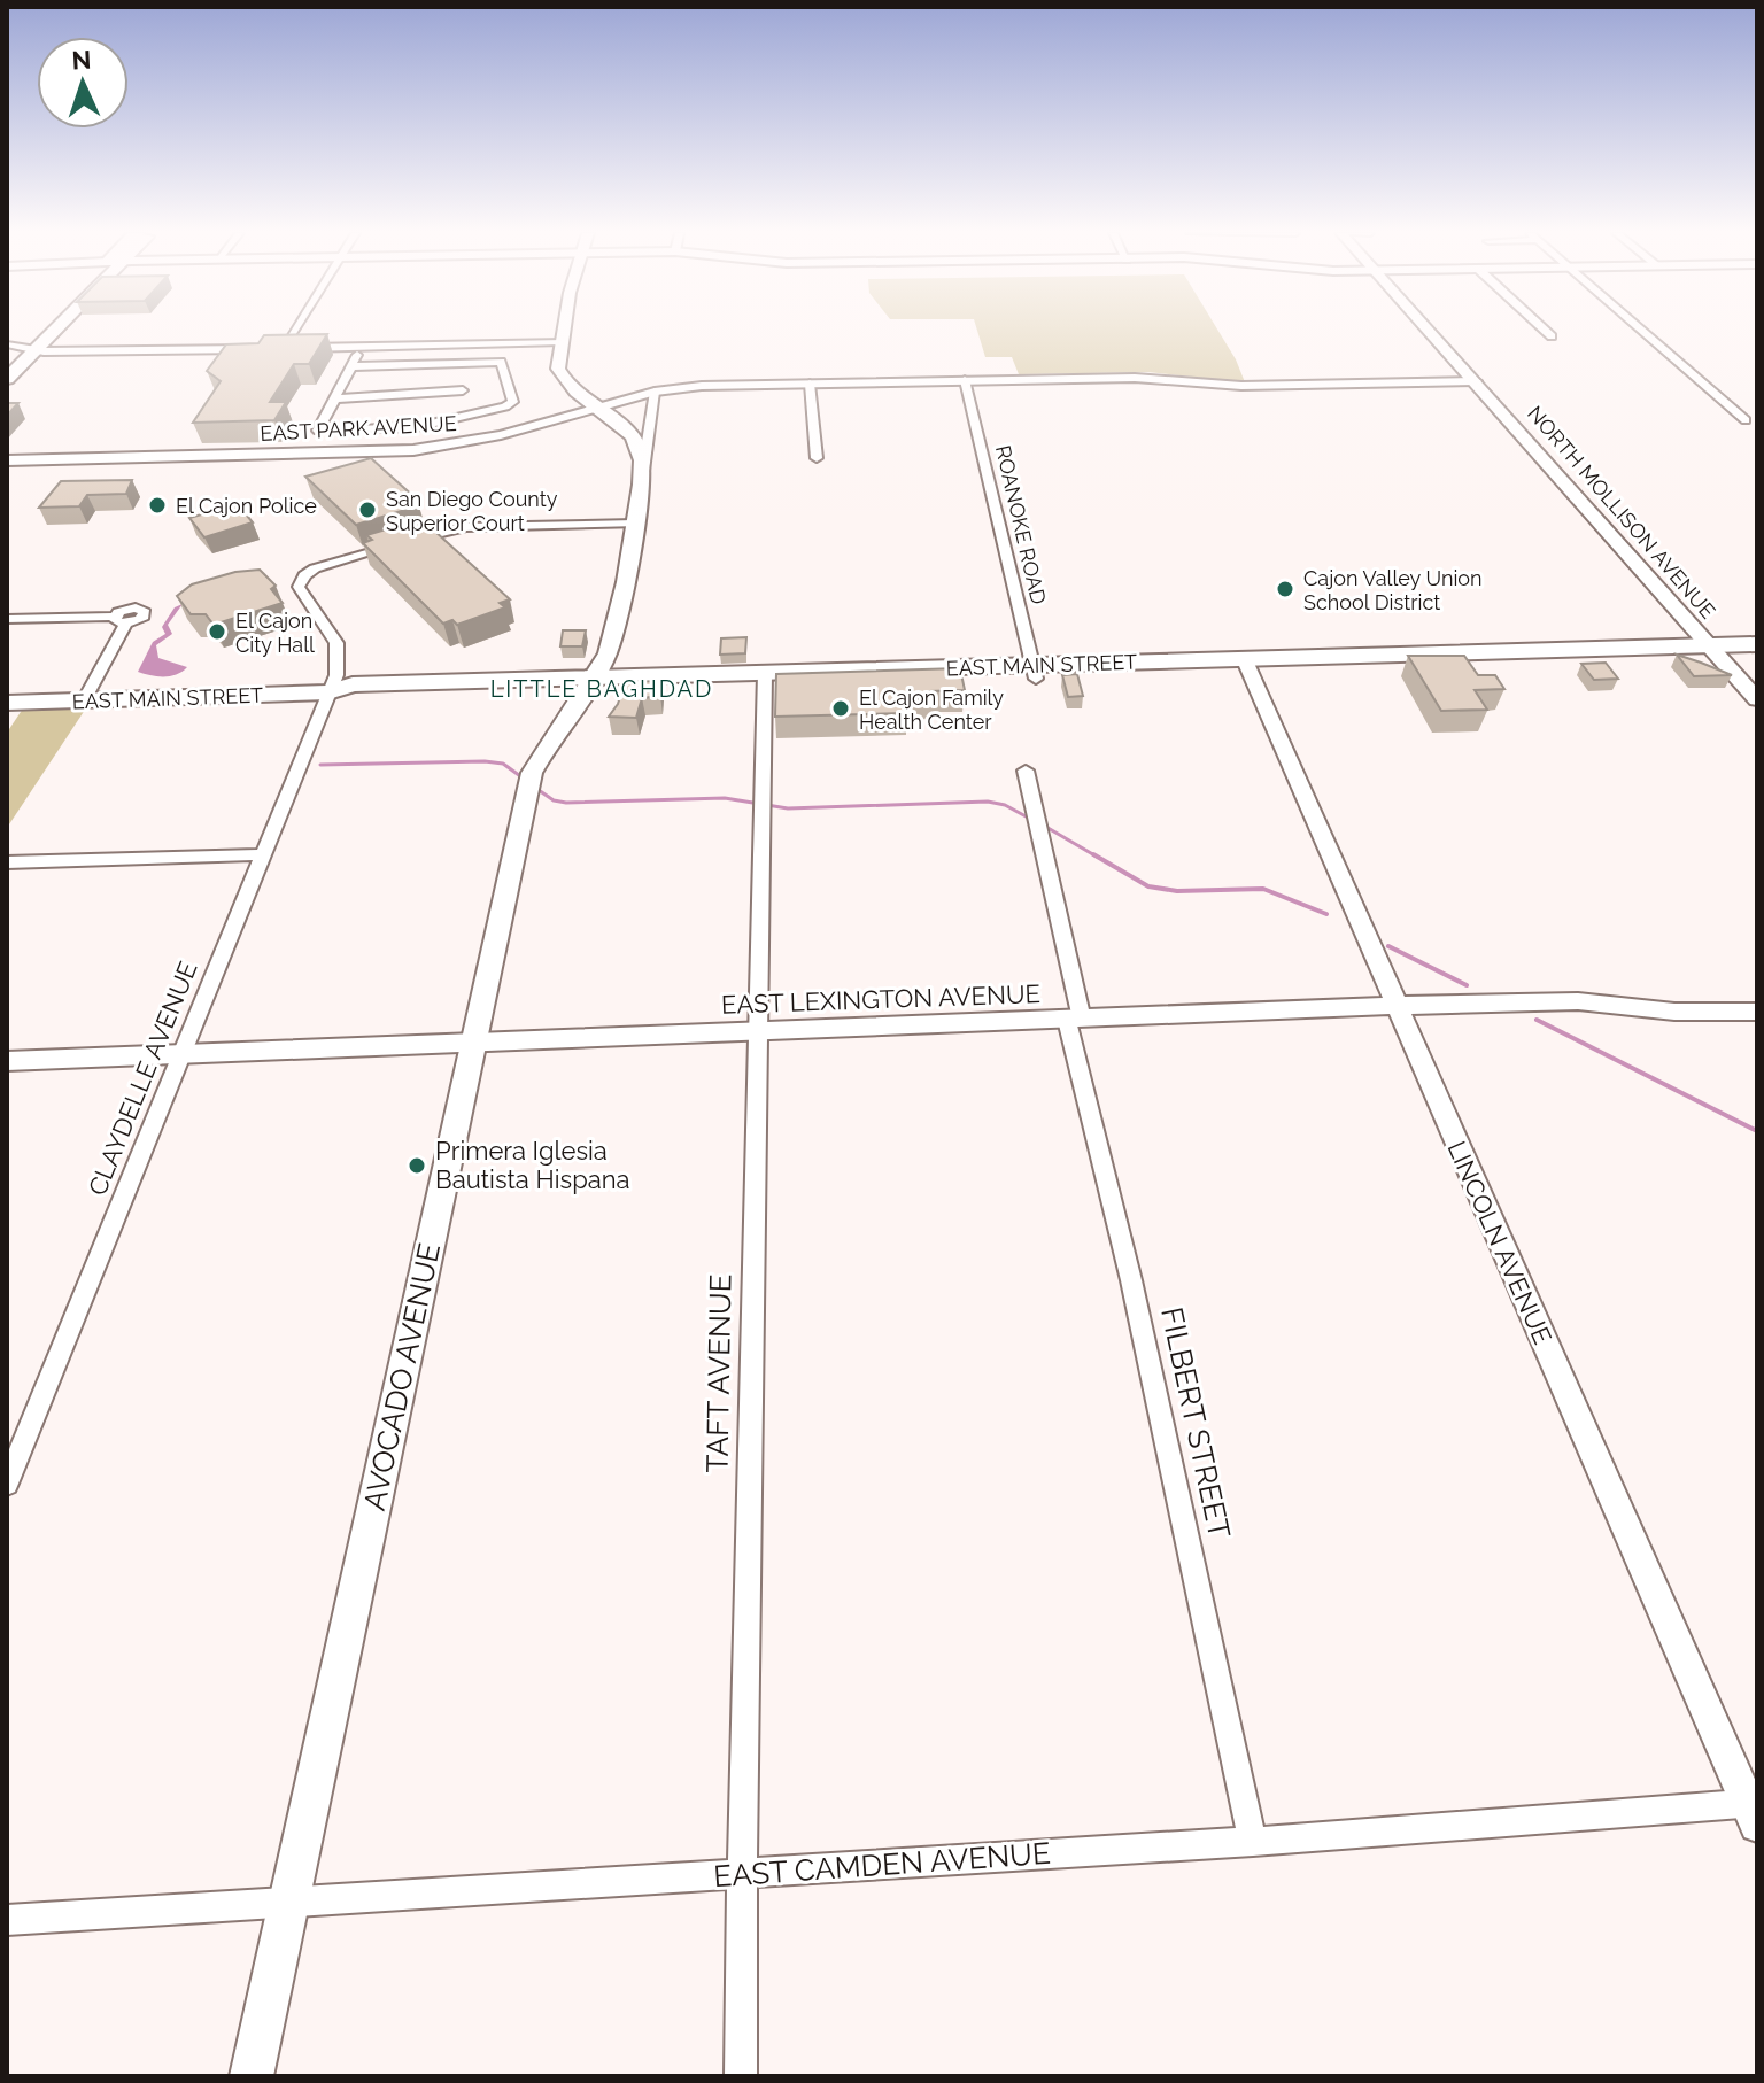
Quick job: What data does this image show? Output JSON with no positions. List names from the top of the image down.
{
  "streets": {
    "main road": ["NORTH MOLLISON AVENUE", "EAST MAIN STREET", "AVOCADO AVENUE"],
    "street": [
      "EAST PARK AVENUE",
      "ROANOKE ROAD",
      "EAST LEXINGTON AVENUE",
      "CLAYDELLE AVENUE",
      "LINCOLN AVENUE",
      "TAFT AVENUE",
      "FILBERT STREET",
      "EAST CAMDEN AVENUE"
    ]
  },
  "crossings": [
    ["EAST PARK AVENUE", "NORTH MOLLISON AVENUE"],
    ["EAST PARK AVENUE", "ROANOKE ROAD"],
    ["NORTH MOLLISON AVENUE", "EAST MAIN STREET"],
    ["ROANOKE ROAD", "EAST MAIN STREET"],
    ["EAST MAIN STREET", "CLAYDELLE AVENUE"],
    ["EAST MAIN STREET", "LINCOLN AVENUE"],
    ["EAST MAIN STREET", "TAFT AVENUE"],
    ["EAST MAIN STREET", "AVOCADO AVENUE"],
    ["EAST LEXINGTON AVENUE", "CLAYDELLE AVENUE"],
    ["EAST LEXINGTON AVENUE", "LINCOLN AVENUE"],
    ["EAST LEXINGTON AVENUE", "TAFT AVENUE"],
    ["EAST LEXINGTON AVENUE", "AVOCADO AVENUE"],
    ["EAST LEXINGTON AVENUE", "FILBERT STREET"],
    ["CLAYDELLE AVENUE", "AVOCADO AVENUE"],
    ["LINCOLN AVENUE", "EAST CAMDEN AVENUE"],
    ["TAFT AVENUE", "EAST CAMDEN AVENUE"],
    ["AVOCADO AVENUE", "EAST CAMDEN AVENUE"],
    ["FILBERT STREET", "EAST CAMDEN AVENUE"]
  ],
  "districts": ["LITTLE BAGHDAD"],
  "places": [
    "El Cajon Police",
    "San Diego County Superior Court",
    "Cajon Valley Union School District",
    "El Cajon City Hall",
    "El Cajon Family Health Center",
    "Primera Iglesia Bautista Hispana"
  ],
  "north": "top"
}
